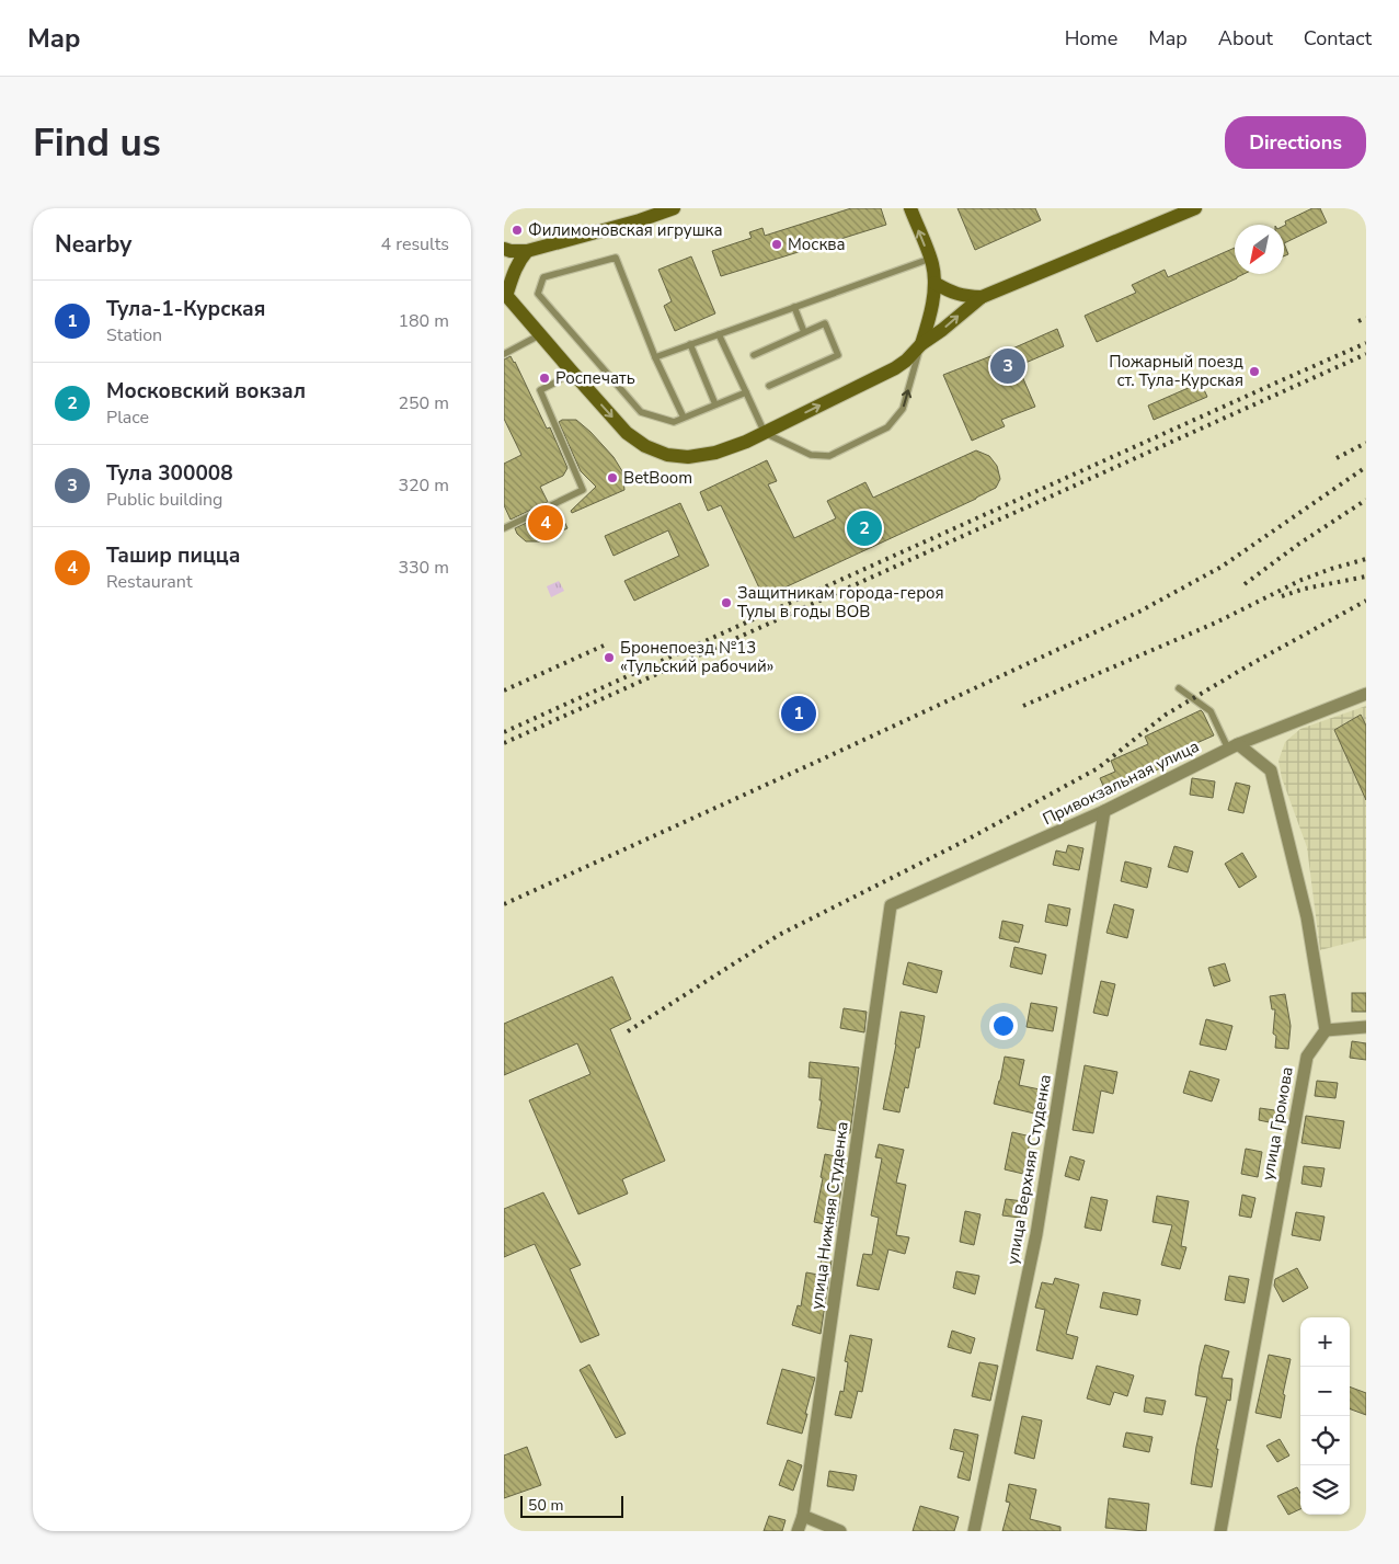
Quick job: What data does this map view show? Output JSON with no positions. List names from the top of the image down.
{
  "streets": {
    "street": [
      "Привокзальная улица",
      "улица Громова",
      "улица Верхняя Cтуденка",
      "улица Нижняя Cтуденкa"
    ]
  },
  "crossings": [
    ["Привокзальная улица", "улица Верхняя Cтуденка"],
    ["Привокзальная улица", "улица Нижняя Cтуденкa"]
  ],
  "places": [
    "Филимоновская игрушка",
    "Москва",
    "Пожарный поезд ст. Тула-Курская",
    "Роспечать",
    "BetBoom",
    "Защитникам города-героя Тулы в годы ВОВ",
    "Бронепоезд №13 «Тульский рабочий»"
  ],
  "scale_bar": "50 m",
  "north": "bottom left",
  "page": {
    "header": "Map",
    "nav": [
      "Home",
      "Map",
      "About",
      "Contact"
    ],
    "buttons": "Directions",
    "title": "Find us",
    "heading": ["Nearby", "4 results"],
    "list": [
      {
        "mark": "1",
        "name": "Тула-1-Курская",
        "note": "Station",
        "value": "180 m"
      },
      {
        "mark": "2",
        "name": "Московский вокзал",
        "note": "Place",
        "value": "250 m"
      },
      {
        "mark": "3",
        "name": "Тула 300008",
        "note": "Public building",
        "value": "320 m"
      },
      {
        "mark": "4",
        "name": "Ташир пицца",
        "note": "Restaurant",
        "value": "330 m"
      }
    ],
    "pins": [
      "3",
      "4",
      "2",
      "1"
    ],
    "map_buttons": ["+", "−"],
    "scale": "50 m"
  }
}
